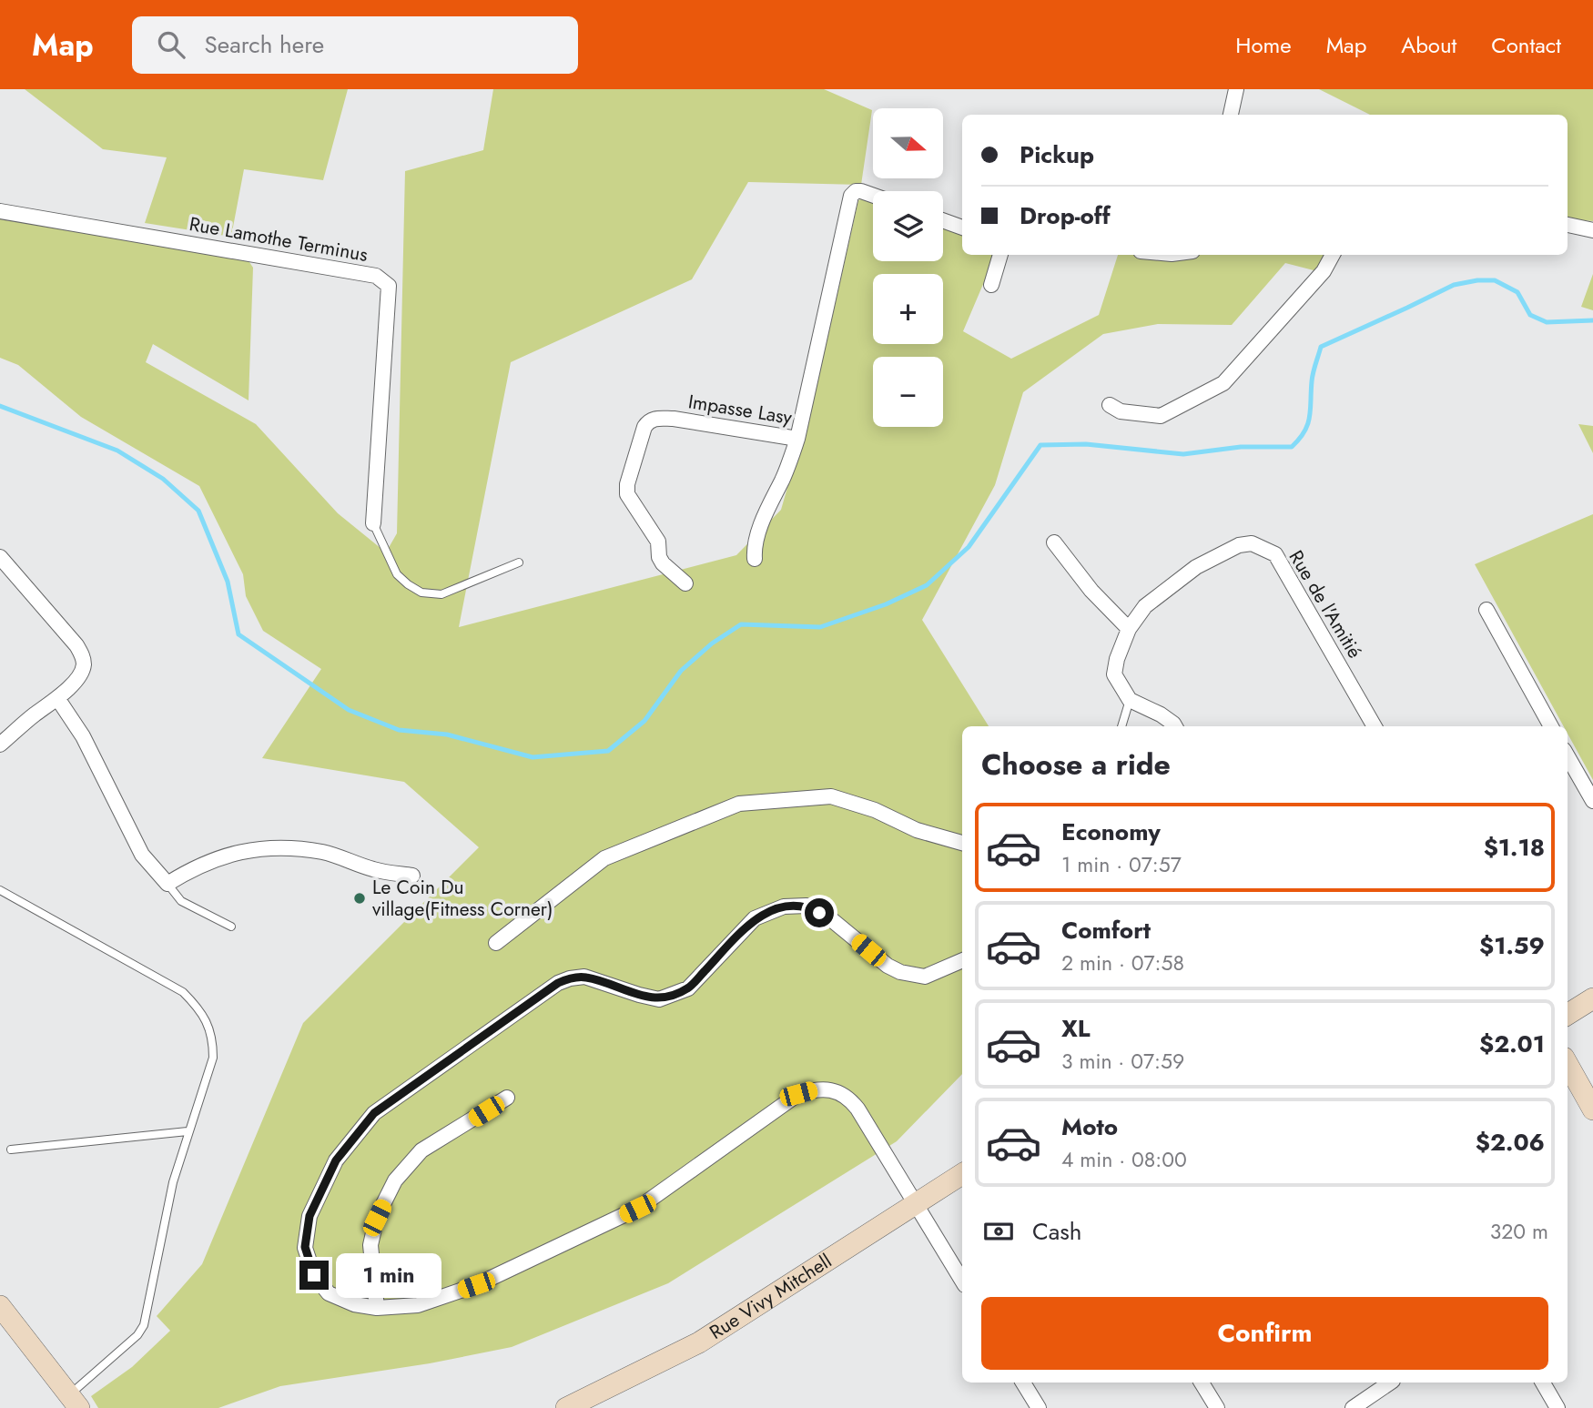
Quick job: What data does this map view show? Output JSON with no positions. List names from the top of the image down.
{
  "streets": {
    "street": [
      "Rue Lamothe Terminus",
      "Impasse Lasy",
      "Rue de l'Amitié",
      "Rue Vivy Mitchell"
    ]
  },
  "places": ["Le Coin Du village(Fitness Corner)"],
  "north": "right",
  "page": {
    "header": "Map",
    "search": "Search here",
    "nav": [
      "Home",
      "Map",
      "About",
      "Contact"
    ],
    "map_buttons": ["+", "−"],
    "banner": ["Pickup", "Drop-off"],
    "heading": "Choose a ride",
    "list": [
      {
        "name": "Economy",
        "note": "1 min · 07:57",
        "value": "$1.18"
      },
      {
        "name": "Comfort",
        "note": "2 min · 07:58",
        "value": "$1.59"
      },
      {
        "name": "XL",
        "note": "3 min · 07:59",
        "value": "$2.01"
      },
      {
        "name": "Moto",
        "note": "4 min · 08:00",
        "value": "$2.06"
      }
    ],
    "pay": ["Cash", "320 m"],
    "bubble": "1 min",
    "buttons": "Confirm"
  }
}
